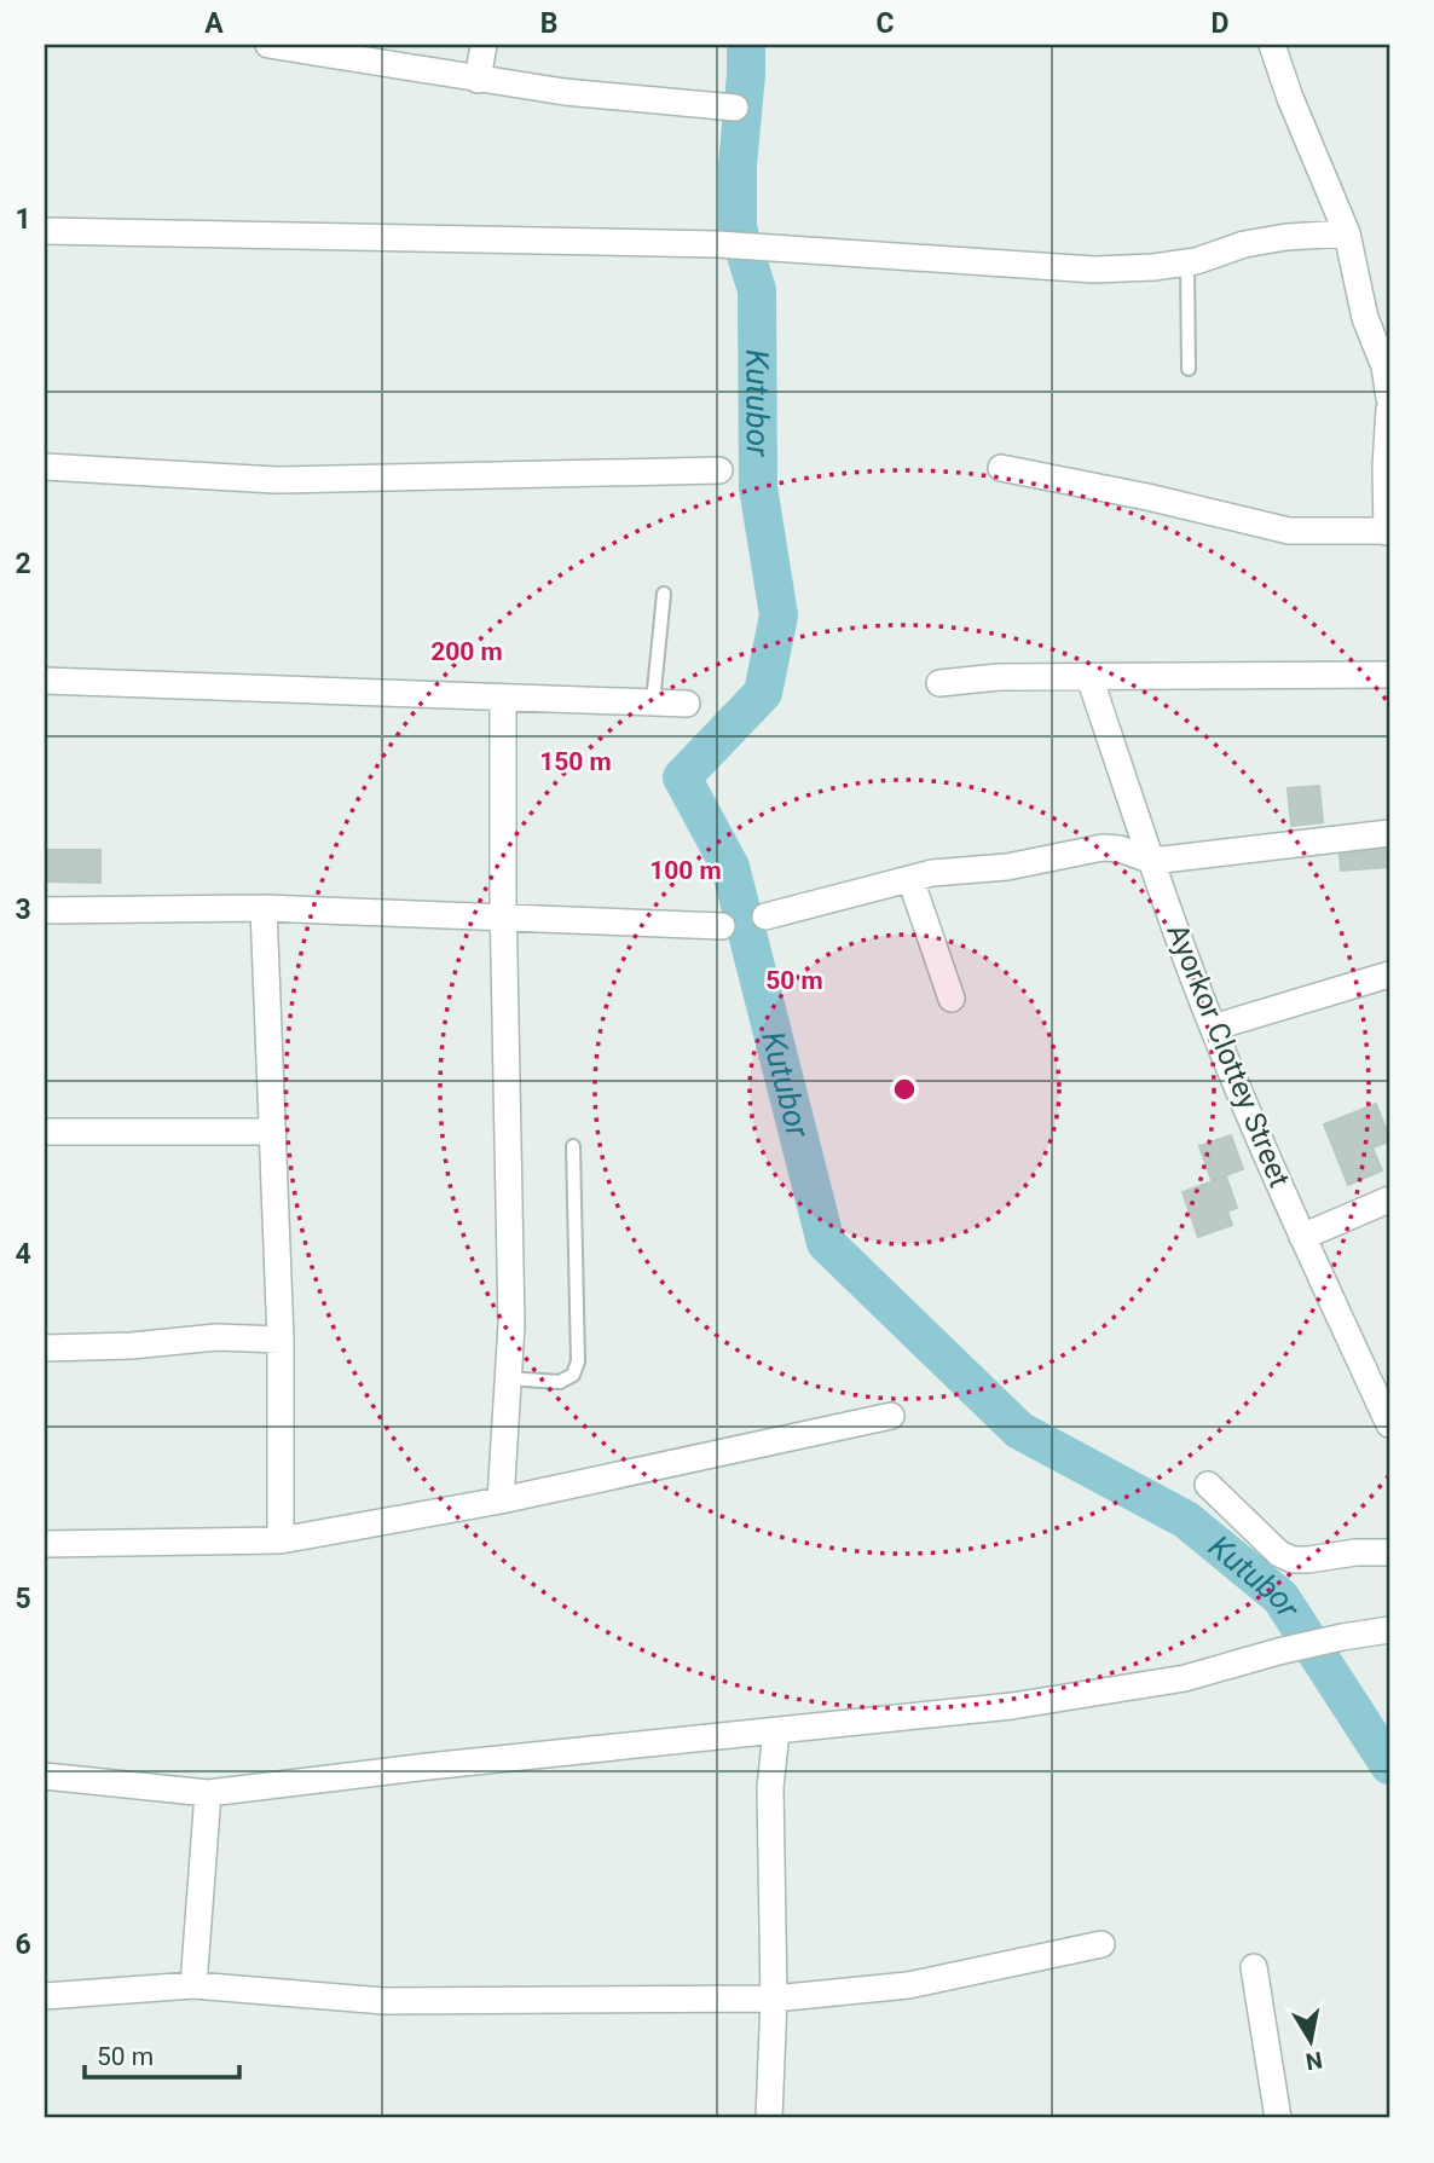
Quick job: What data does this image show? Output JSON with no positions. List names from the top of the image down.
{
  "streets": {
    "street": ["Ayorkor Clottey Street"]
  },
  "water": ["Kutubor"],
  "scale_bar": "50 m",
  "north": "bottom",
  "grid": {
    "columns": [
      "A",
      "B",
      "C",
      "D"
    ],
    "rows": [
      "1",
      "2",
      "3",
      "4",
      "5",
      "6"
    ]
  },
  "rings": [
    "200 m",
    "150 m",
    "100 m",
    "50 m"
  ]
}
